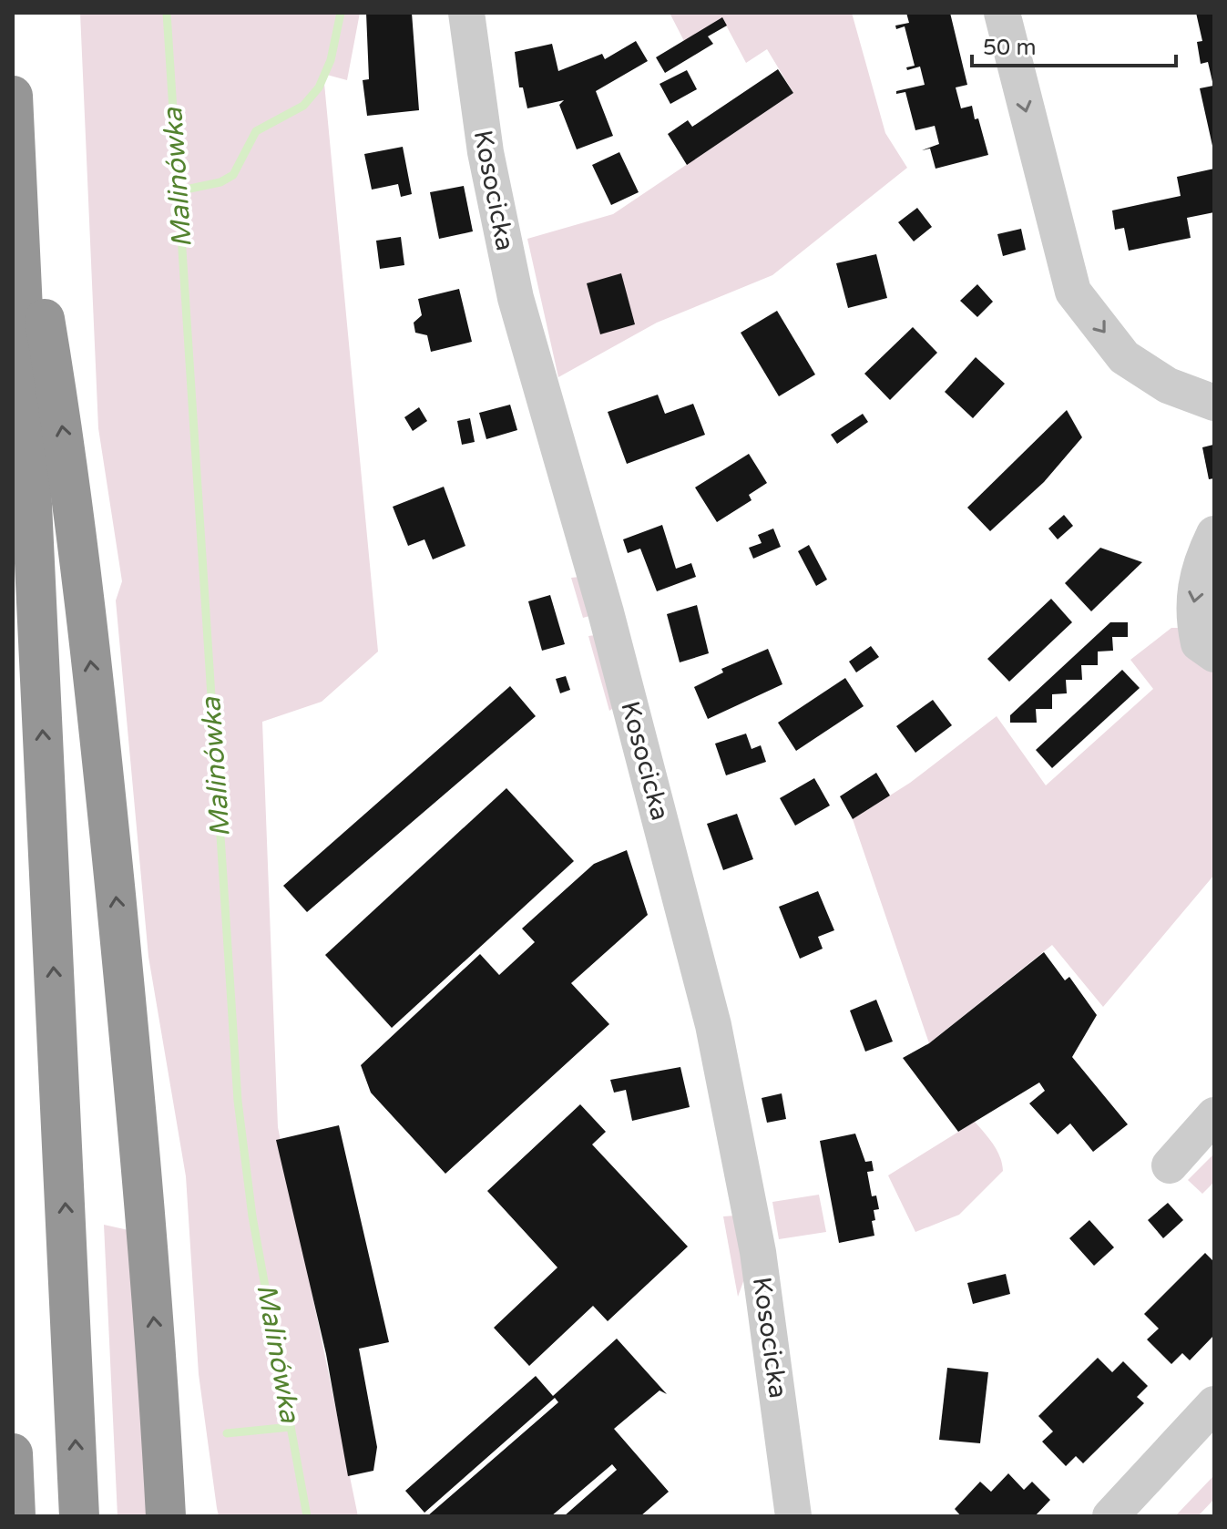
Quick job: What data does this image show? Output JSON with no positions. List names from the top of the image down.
{
  "streets": {
    "street": ["Kosocicka"]
  },
  "water": ["Malinówka"],
  "scale_bar": "50 m"
}
